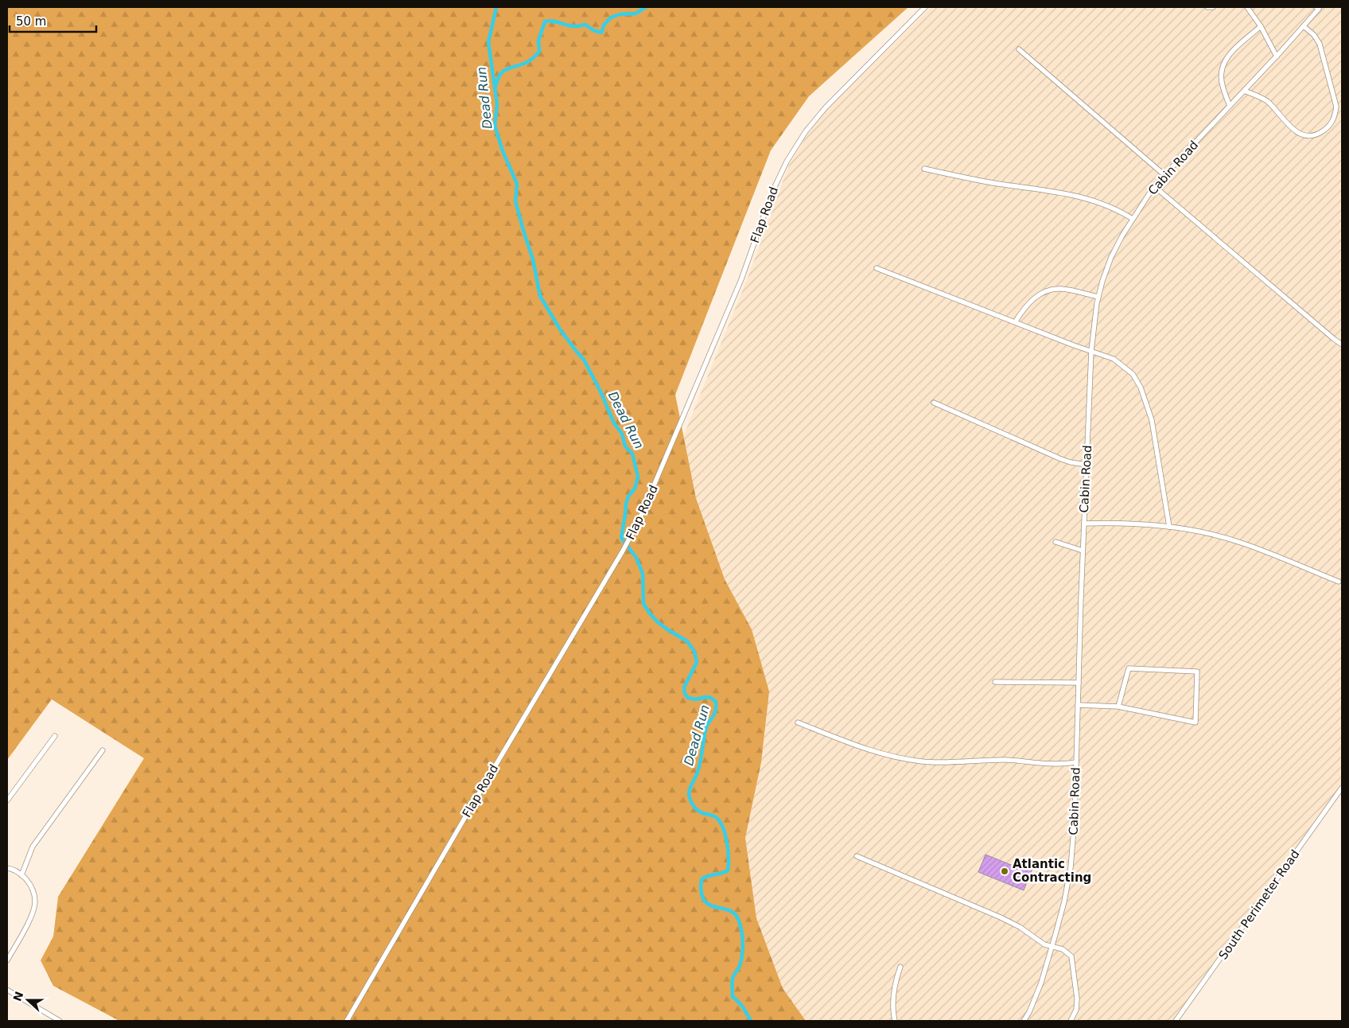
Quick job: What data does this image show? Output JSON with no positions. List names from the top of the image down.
{
  "streets": {
    "lane": ["Cabin Road", "Flap Road", "South Perimeter Road"]
  },
  "water": ["Dead Run"],
  "places": ["Atlantic Contracting"],
  "scale_bar": "50 m",
  "north": "left"
}
